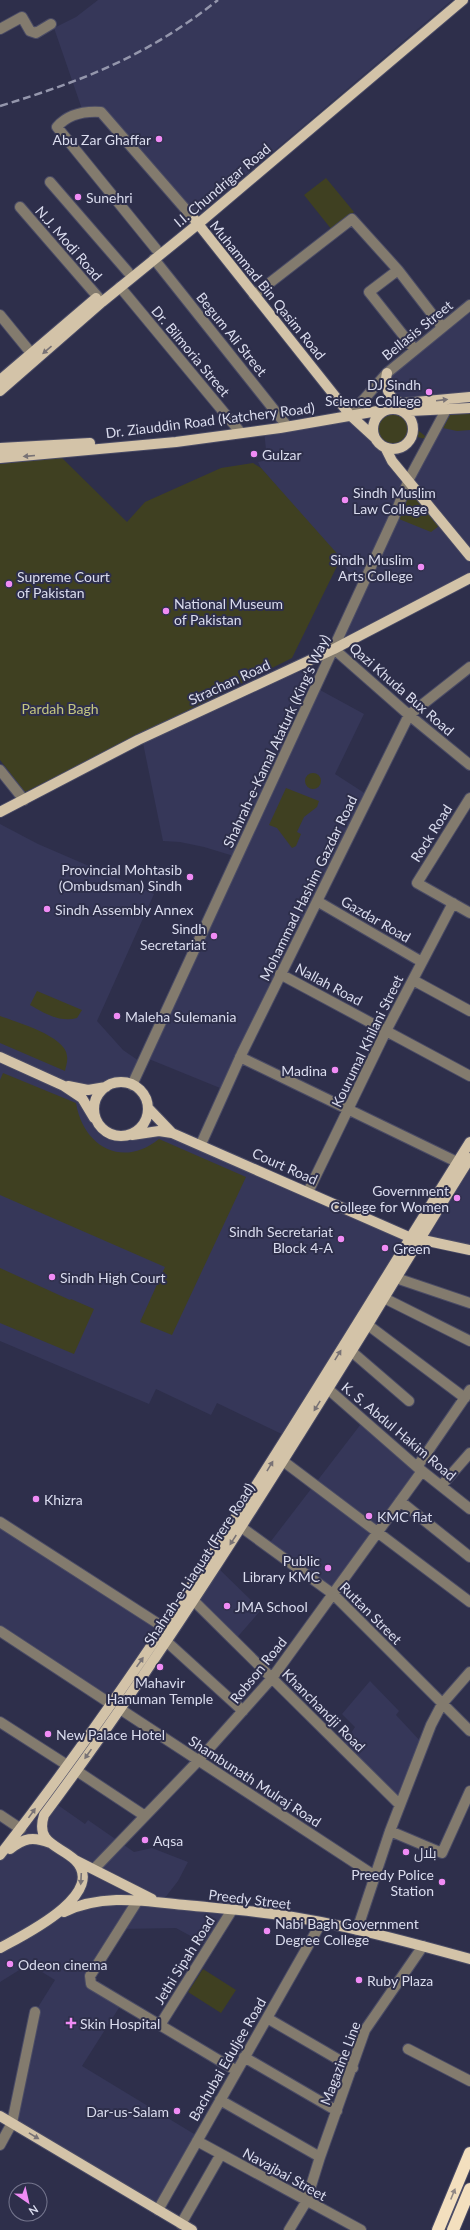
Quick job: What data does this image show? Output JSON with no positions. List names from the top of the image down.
{
  "streets": {
    "main road": [
      "I.I. Chundrigar Road",
      "Muhammad Bin Qasim Road",
      "Dr. Ziauddin Road (Katchery Road)",
      "Strachan Road",
      "Court Road",
      "Shahrah-e-Liaquat (Frere Road)",
      "Preedy Street"
    ],
    "street": [
      "N.J. Modi Road",
      "Bellasis Street",
      "Begum Ali Street",
      "Dr. Bilmoria Street",
      "Qazi Khuda Bux Road",
      "Shahrah-e-Kamal Ataturk (King's Way)",
      "Rock Road",
      "Mohammad Hashim Gazdar Road",
      "Gazdar Road",
      "Nallah Road",
      "Kourumal Khilani Street",
      "K. S. Abdul Hakim Road",
      "Ruttan Street",
      "Robson Road",
      "Khanchandji Road",
      "Shambunath Mulraj Road",
      "Jethi Sipah Road",
      "Bachubai Eduljee Road",
      "Magazine Line",
      "Navajbai Street"
    ]
  },
  "crossings": [
    ["I.I. Chundrigar Road", "N.J. Modi Road"],
    ["I.I. Chundrigar Road", "Muhammad Bin Qasim Road"],
    ["I.I. Chundrigar Road", "Begum Ali Street"],
    ["I.I. Chundrigar Road", "Dr. Bilmoria Street"],
    ["Muhammad Bin Qasim Road", "Bellasis Street"],
    ["Muhammad Bin Qasim Road", "Dr. Ziauddin Road (Katchery Road)"],
    ["Bellasis Street", "Dr. Ziauddin Road (Katchery Road)"],
    ["Begum Ali Street", "Dr. Ziauddin Road (Katchery Road)"],
    ["Dr. Bilmoria Street", "Dr. Ziauddin Road (Katchery Road)"],
    ["Dr. Ziauddin Road (Katchery Road)", "Shahrah-e-Kamal Ataturk (King's Way)"],
    ["Strachan Road", "Qazi Khuda Bux Road"],
    ["Strachan Road", "Shahrah-e-Kamal Ataturk (King's Way)"],
    ["Qazi Khuda Bux Road", "Shahrah-e-Kamal Ataturk (King's Way)"],
    ["Qazi Khuda Bux Road", "Mohammad Hashim Gazdar Road"],
    ["Shahrah-e-Kamal Ataturk (King's Way)", "Court Road"],
    ["Rock Road", "Kourumal Khilani Street"],
    ["Mohammad Hashim Gazdar Road", "Gazdar Road"],
    ["Mohammad Hashim Gazdar Road", "Nallah Road"],
    ["Mohammad Hashim Gazdar Road", "Court Road"],
    ["Gazdar Road", "Kourumal Khilani Street"],
    ["Nallah Road", "Kourumal Khilani Street"],
    ["Kourumal Khilani Street", "Court Road"],
    ["Court Road", "Shahrah-e-Liaquat (Frere Road)"],
    ["K. S. Abdul Hakim Road", "Shahrah-e-Liaquat (Frere Road)"],
    ["K. S. Abdul Hakim Road", "Robson Road"],
    ["Shahrah-e-Liaquat (Frere Road)", "Ruttan Street"],
    ["Shahrah-e-Liaquat (Frere Road)", "Khanchandji Road"],
    ["Shahrah-e-Liaquat (Frere Road)", "Shambunath Mulraj Road"],
    ["Ruttan Street", "Robson Road"],
    ["Robson Road", "Khanchandji Road"],
    ["Robson Road", "Shambunath Mulraj Road"],
    ["Preedy Street", "Jethi Sipah Road"],
    ["Preedy Street", "Bachubai Eduljee Road"],
    ["Preedy Street", "Magazine Line"],
    ["Bachubai Eduljee Road", "Navajbai Street"],
    ["Magazine Line", "Navajbai Street"]
  ],
  "parks": ["Pardah Bagh"],
  "places": {
    "other": [
      "Abu Zar Ghaffar",
      "Sunehri",
      "DJ Sindh Science College",
      "Gulzar",
      "Sindh Muslim Law College",
      "Sindh Muslim Arts College",
      "Supreme Court of Pakistan",
      "National Museum of Pakistan",
      "Provincial Mohtasib (Ombudsman) Sindh",
      "Sindh Assembly Annex",
      "Sindh Secretariat",
      "Maleha Sulemania",
      "Madina",
      "Government College for Women",
      "Sindh Secretariat Block 4-A",
      "Green",
      "Sindh High Court",
      "Khizra",
      "KMC flat",
      "Public Library KMC",
      "JMA School",
      "Mahavir Hanuman Temple",
      "New Palace Hotel",
      "Aqsa",
      "بلال",
      "Preedy Police Station",
      "Nabi Bagh Government Degree College",
      "Odeon cinema",
      "Ruby Plaza",
      "Dar-us-Salam"
    ],
    "health": ["Skin Hospital"]
  },
  "north": "bottom right"
}
